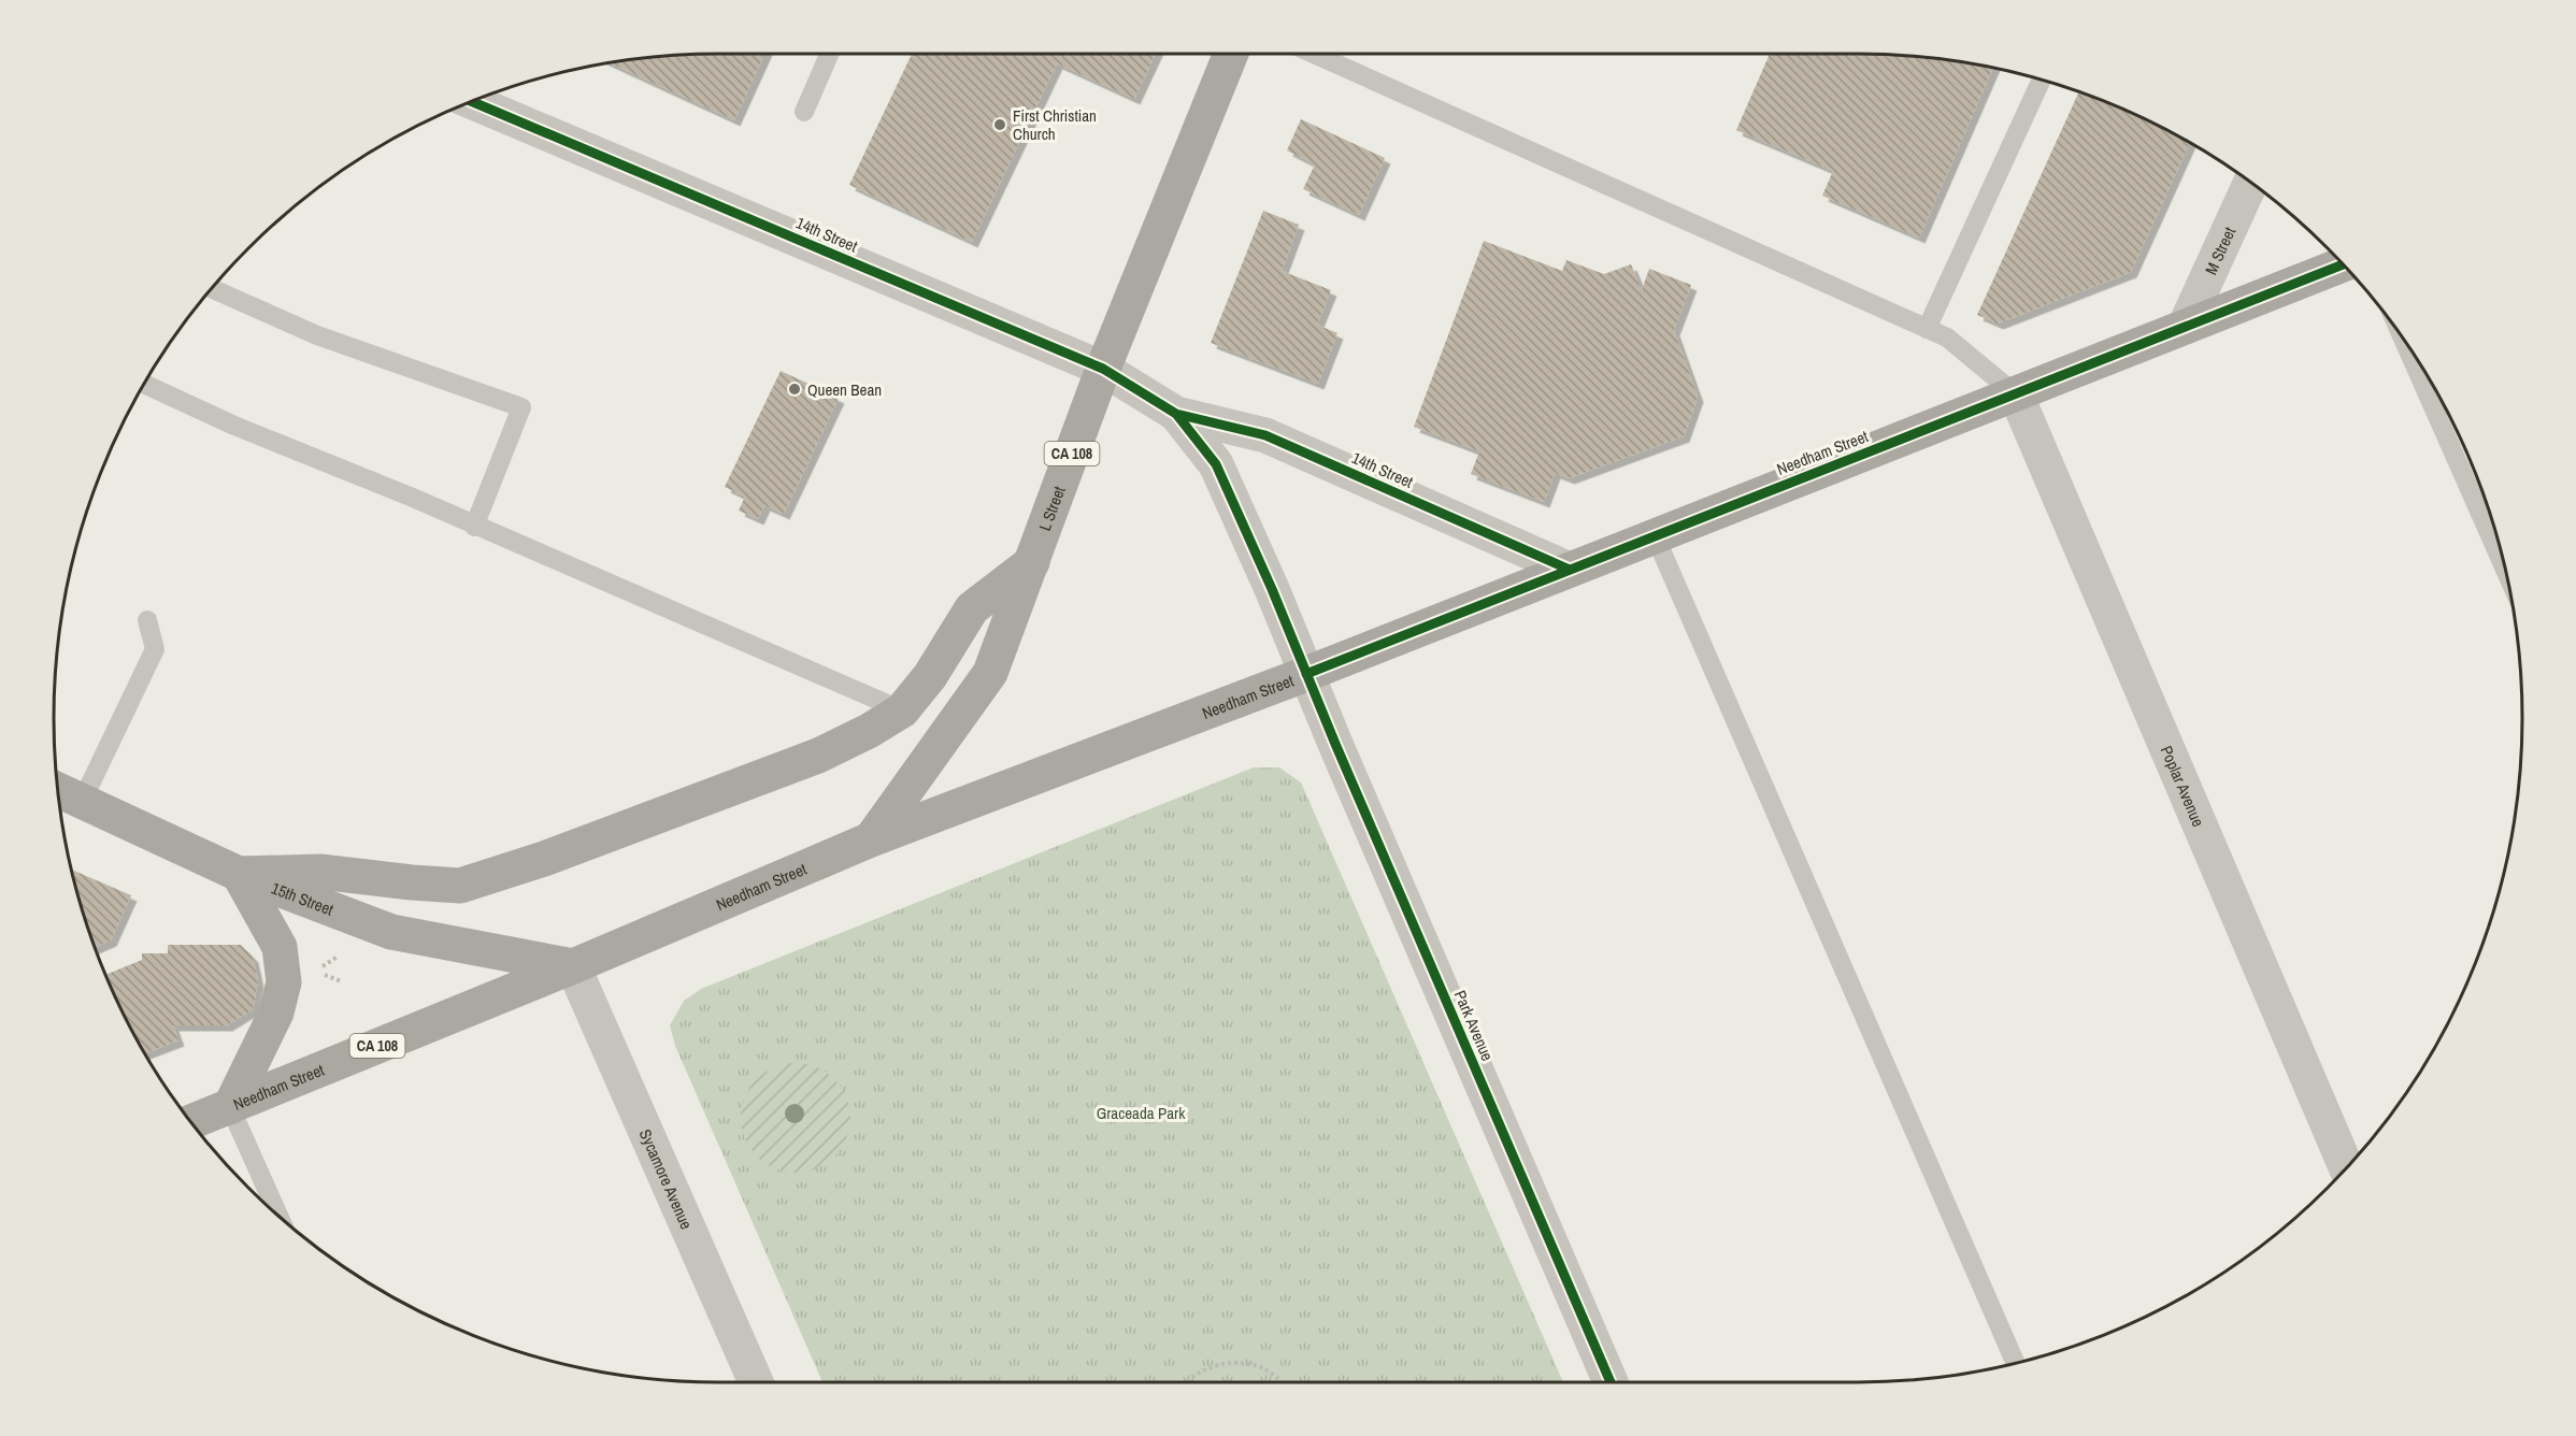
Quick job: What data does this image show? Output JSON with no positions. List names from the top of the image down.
{
  "streets": {
    "main road": [
      "Needham Street",
      "CA 108",
      "L Street",
      "15th Street"
    ],
    "street": [
      "14th Street",
      "M Street",
      "Poplar Avenue",
      "Park Avenue",
      "Sycamore Avenue"
    ]
  },
  "crossings": [
    ["14th Street", "Needham Street"],
    ["14th Street", "L Street"],
    ["14th Street", "Park Avenue"],
    ["M Street", "Needham Street"],
    ["Needham Street", "L Street"],
    ["Needham Street", "Poplar Avenue"],
    ["Needham Street", "15th Street"],
    ["Needham Street", "Park Avenue"],
    ["Needham Street", "Sycamore Avenue"],
    ["15th Street", "Sycamore Avenue"]
  ],
  "parks": ["Graceada Park"],
  "places": ["First Christian Church", "Queen Bean"]
}
